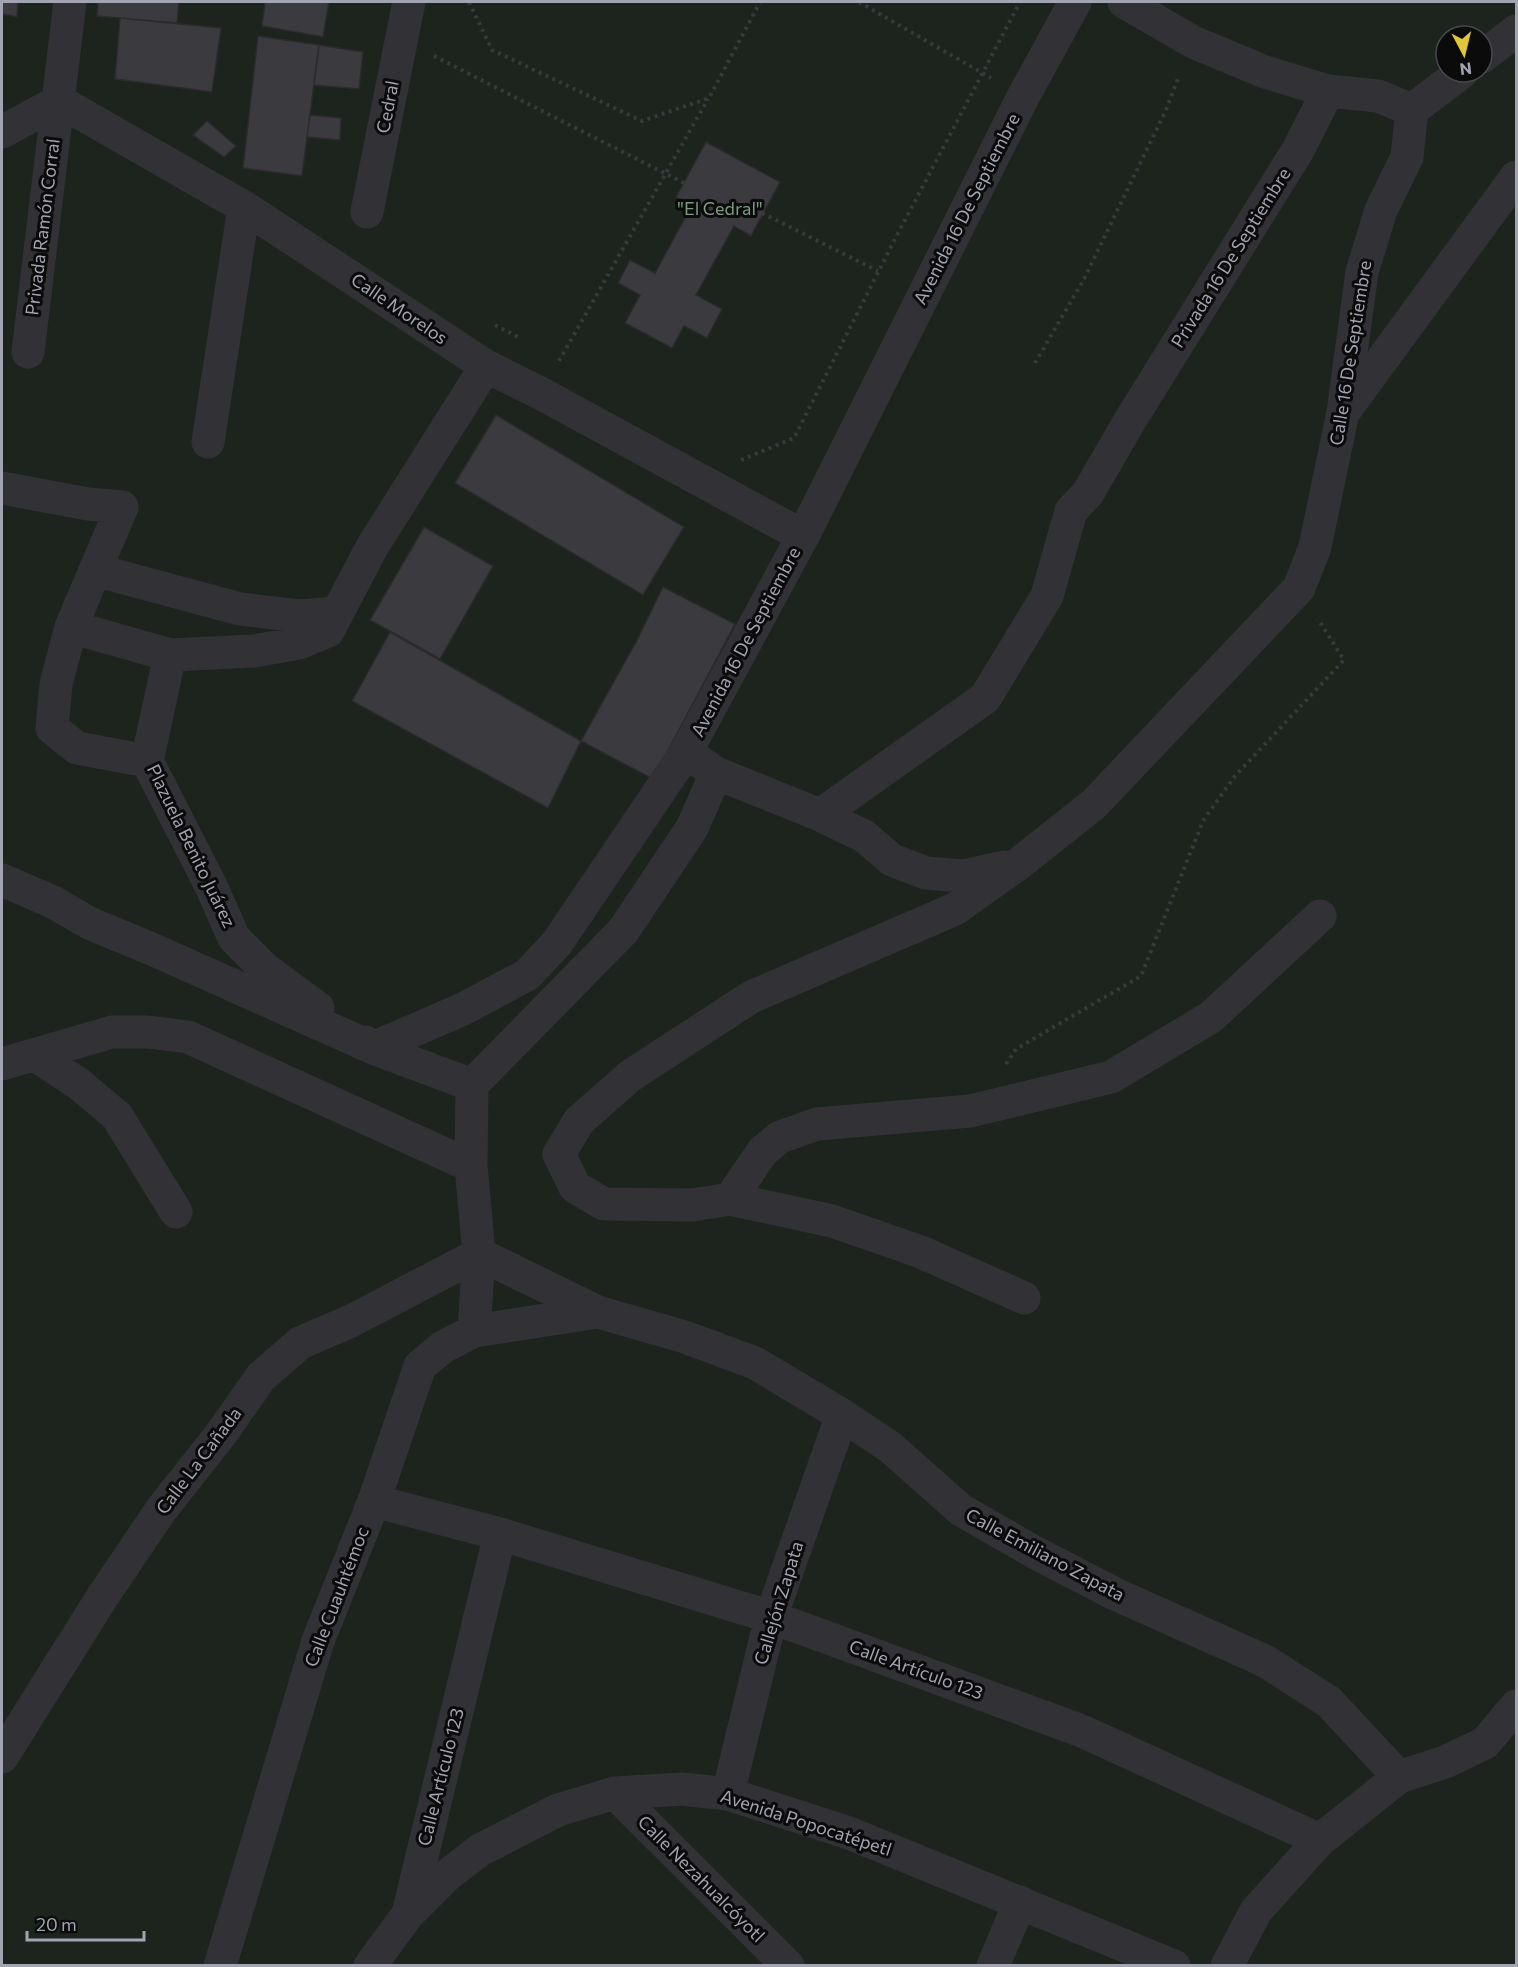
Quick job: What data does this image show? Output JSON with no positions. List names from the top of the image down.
{
  "streets": {
    "street": [
      "Cedral",
      "Avenida 16 De Septiembre",
      "Privada Ramón Corral",
      "Privada 16 De Septiembre",
      "Calle Morelos",
      "Calle 16 De Septiembre",
      "Plazuela Benito Juárez",
      "Calle La Cañada",
      "Calle Emiliano Zapata",
      "Calle Cuauhtémoc",
      "Callejón Zapata",
      "Calle Artículo 123",
      "Avenida Popocatépetl",
      "Calle Nezahualcóyotl"
    ]
  },
  "crossings": [
    ["Avenida 16 De Septiembre", "Calle Morelos"],
    ["Privada Ramón Corral", "Calle Morelos"],
    ["Calle Emiliano Zapata", "Calle Cuauhtémoc"],
    ["Calle Emiliano Zapata", "Callejón Zapata"],
    ["Calle Cuauhtémoc", "Calle Artículo 123"],
    ["Callejón Zapata", "Calle Artículo 123"],
    ["Callejón Zapata", "Avenida Popocatépetl"],
    ["Calle Artículo 123", "Avenida Popocatépetl"],
    ["Avenida Popocatépetl", "Calle Nezahualcóyotl"]
  ],
  "parks": ["\"El Cedral\""],
  "scale_bar": "20 m",
  "north": "bottom"
}
